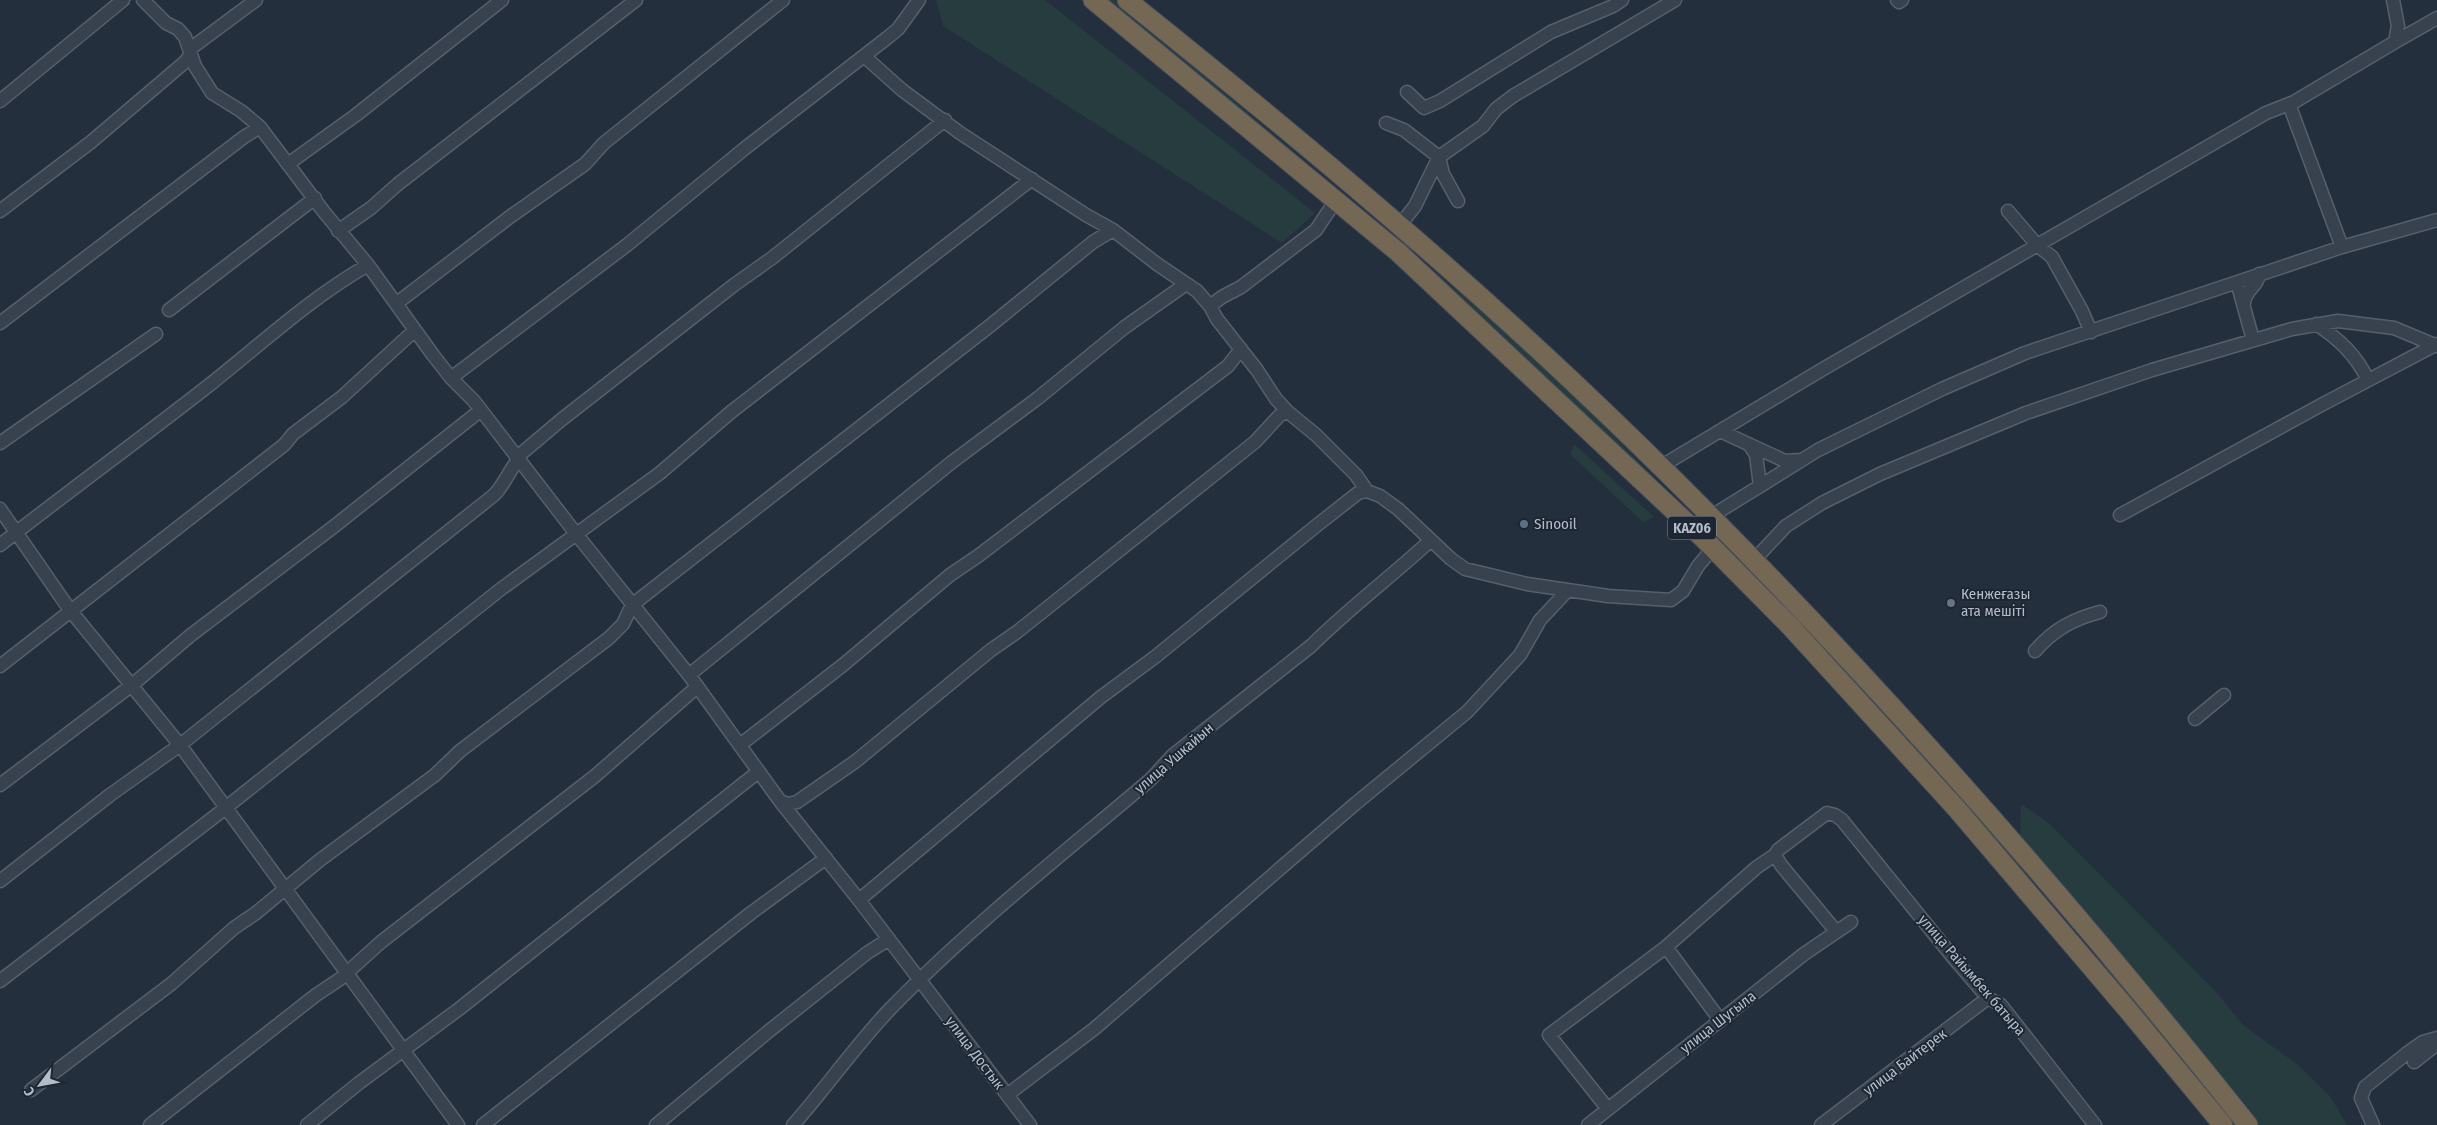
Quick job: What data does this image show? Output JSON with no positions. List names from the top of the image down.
{
  "streets": {
    "highway": ["KАZ06"],
    "street": [
      "улица Ушкайын",
      "улица Райымбек батыра",
      "улица Шугыла",
      "улица Достык",
      "улица Байтерек"
    ]
  },
  "crossings": [
    ["улица Ушкайын", "улица Достык"],
    ["улица Райымбек батыра", "улица Байтерек"]
  ],
  "places": ["Sinooil", "Кенжеғазы ата мешіті"],
  "north": "bottom left"
}
